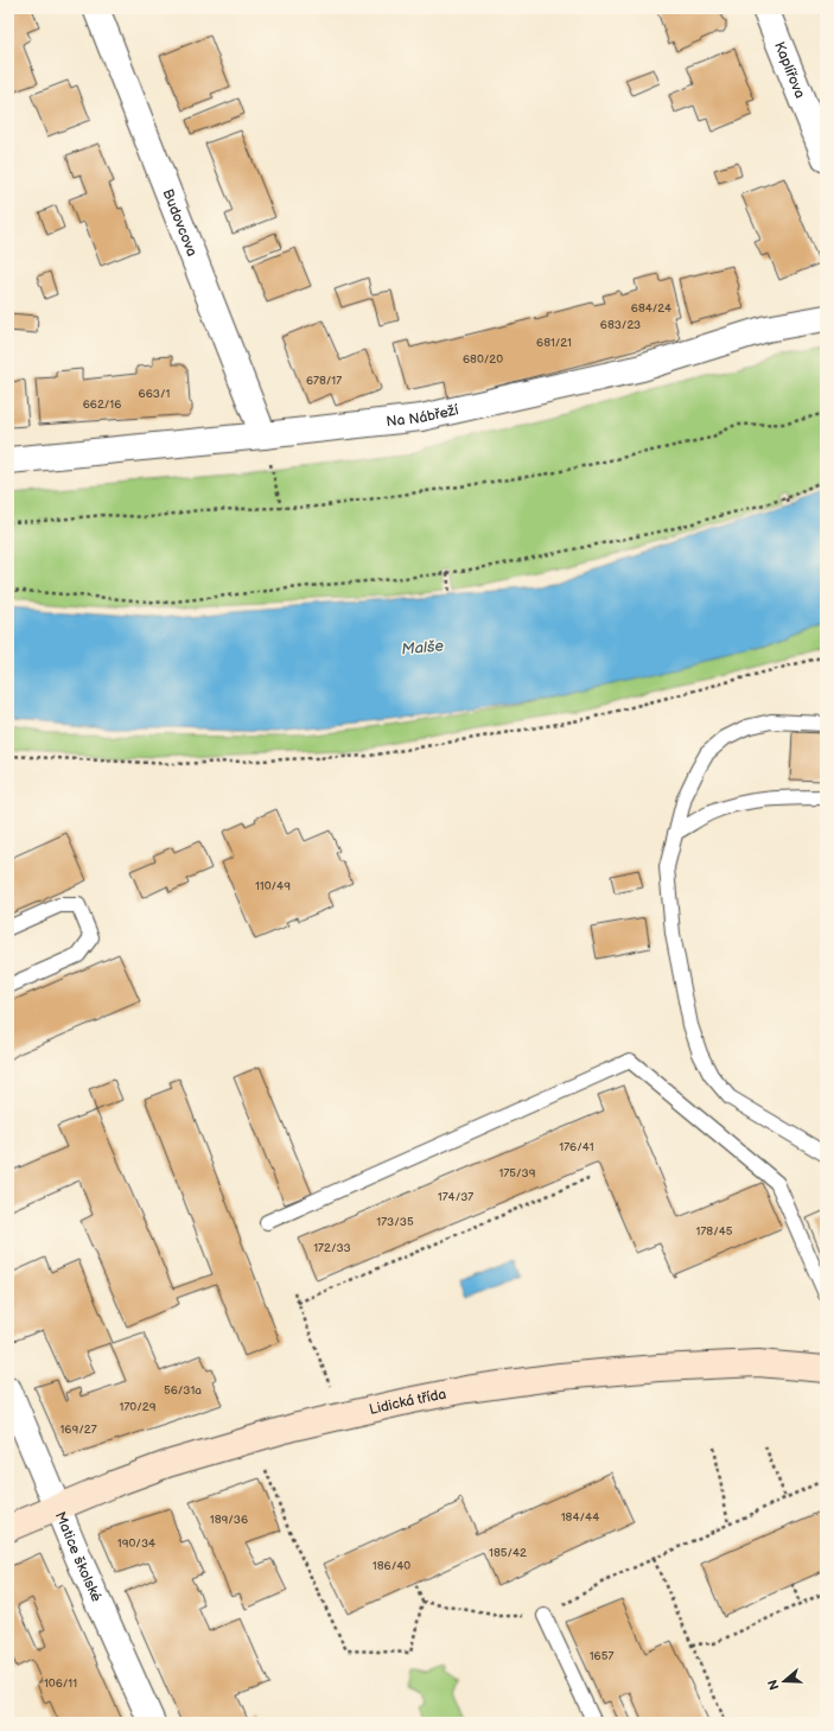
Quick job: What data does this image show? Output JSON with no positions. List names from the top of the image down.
{
  "streets": {
    "street": [
      "Kaplířova",
      "Budovcova",
      "Na Nábřeží",
      "Lidická třída",
      "Matice školské"
    ]
  },
  "crossings": [
    ["Budovcova", "Na Nábřeží"],
    ["Lidická třída", "Matice školské"]
  ],
  "water": ["Malše"],
  "house_numbers": [
    "684/24",
    "683/23",
    "681/21",
    "680/20",
    "678/17",
    "663/1",
    "662/16",
    "110/49",
    "176/41",
    "175/39",
    "174/37",
    "173/35",
    "178/45",
    "172/33",
    "56/31a",
    "170/29",
    "169/27",
    "184/44",
    "189/36",
    "190/34",
    "185/42",
    "186/40",
    "1657",
    "106/11"
  ],
  "north": "left"
}
